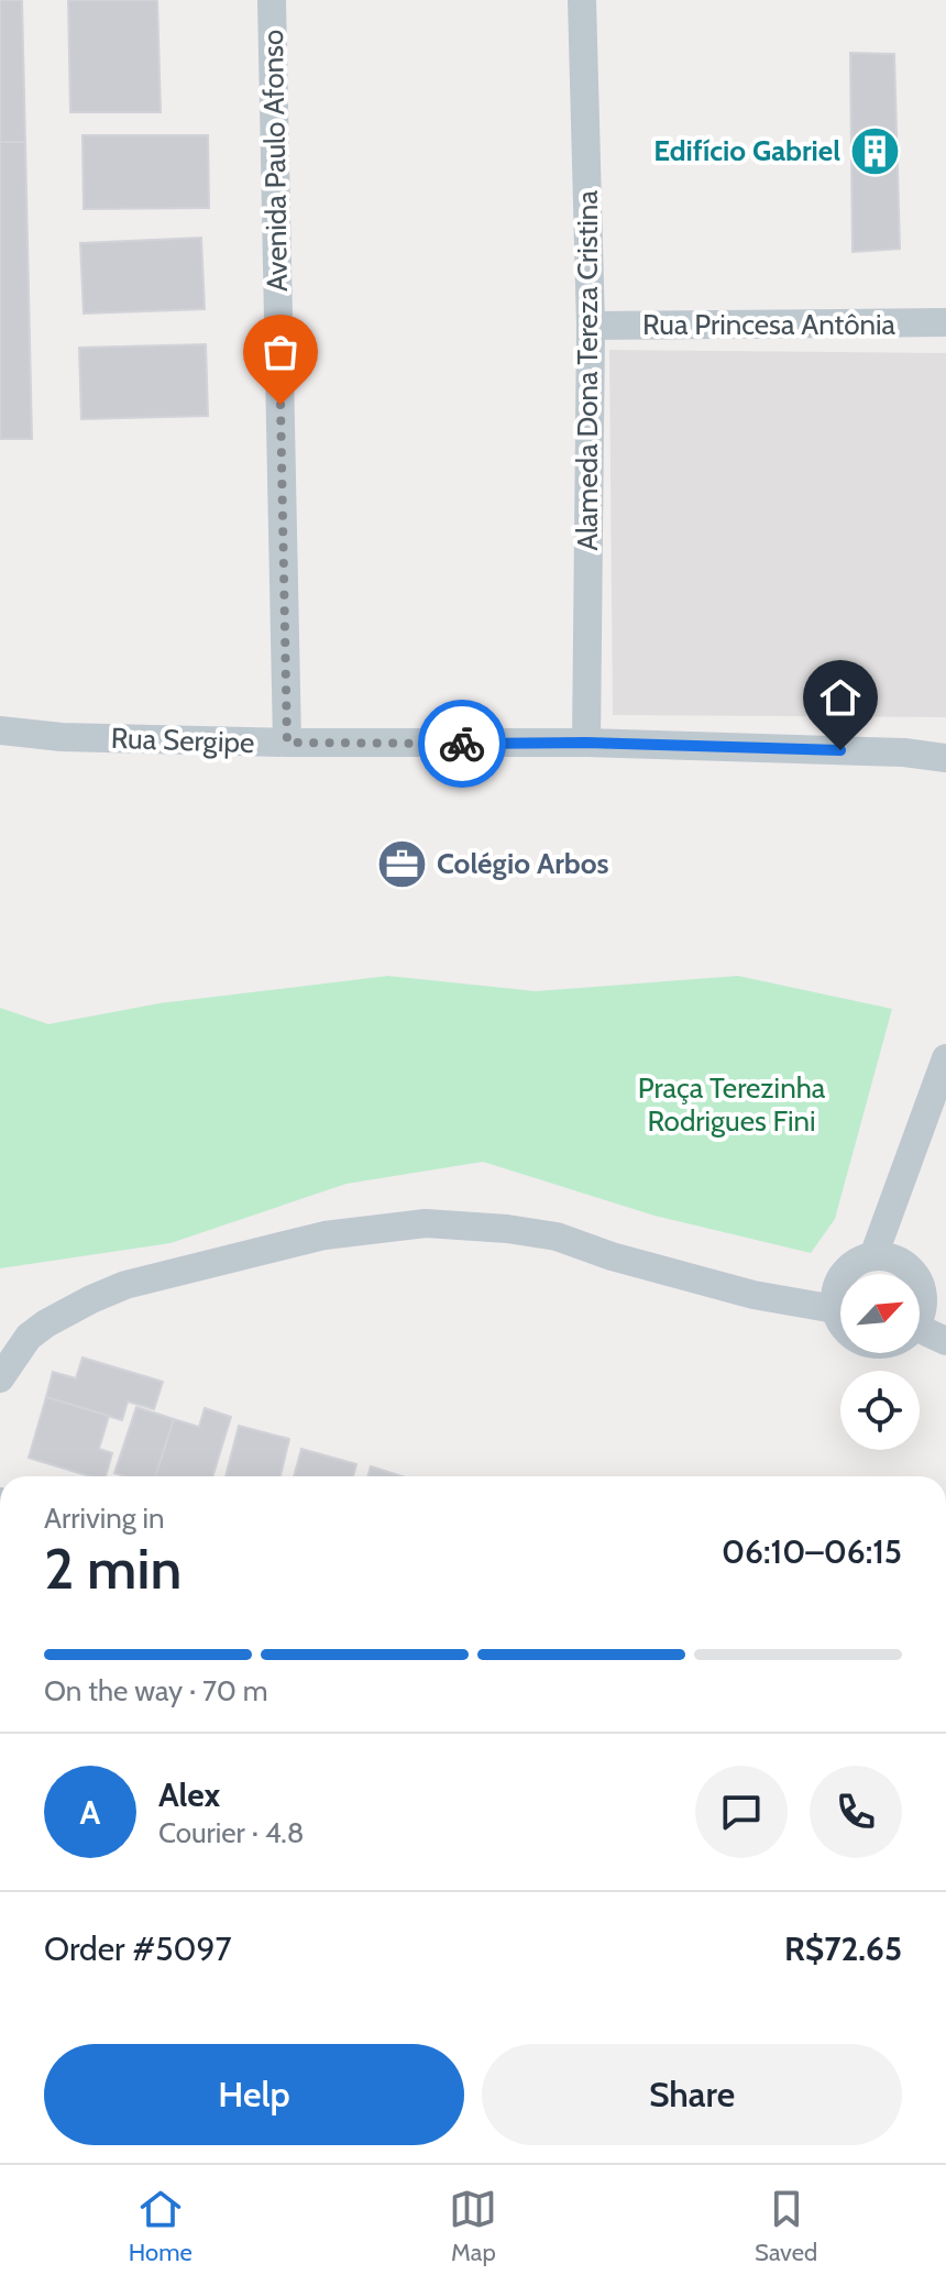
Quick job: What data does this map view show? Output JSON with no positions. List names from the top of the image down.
{
  "streets": {
    "street": [
      "Avenida Paulo Afonso",
      "Rua Princesa Antônia",
      "Alameda Dona Tereza Cristina",
      "Rua Sergipe"
    ]
  },
  "crossings": [
    ["Avenida Paulo Afonso", "Rua Sergipe"],
    ["Rua Princesa Antônia", "Alameda Dona Tereza Cristina"],
    ["Alameda Dona Tereza Cristina", "Rua Sergipe"]
  ],
  "parks": ["Praça Terezinha Rodrigues Fini"],
  "places": {
    "building": ["Edifício Gabriel"],
    "office": ["Colégio Arbos"]
  },
  "north": "top right",
  "page": {
    "heading": ["2 min", "Arriving in", "06:10–06:15"],
    "panel": [
      "Alex",
      "Courier · 4.8",
      "Order #5097",
      "R$72.65"
    ],
    "bar": "On the way · 70 m",
    "round": "A",
    "buttons": ["Help", "Share"],
    "tabs": ["Home", "Map", "Saved"]
  }
}
